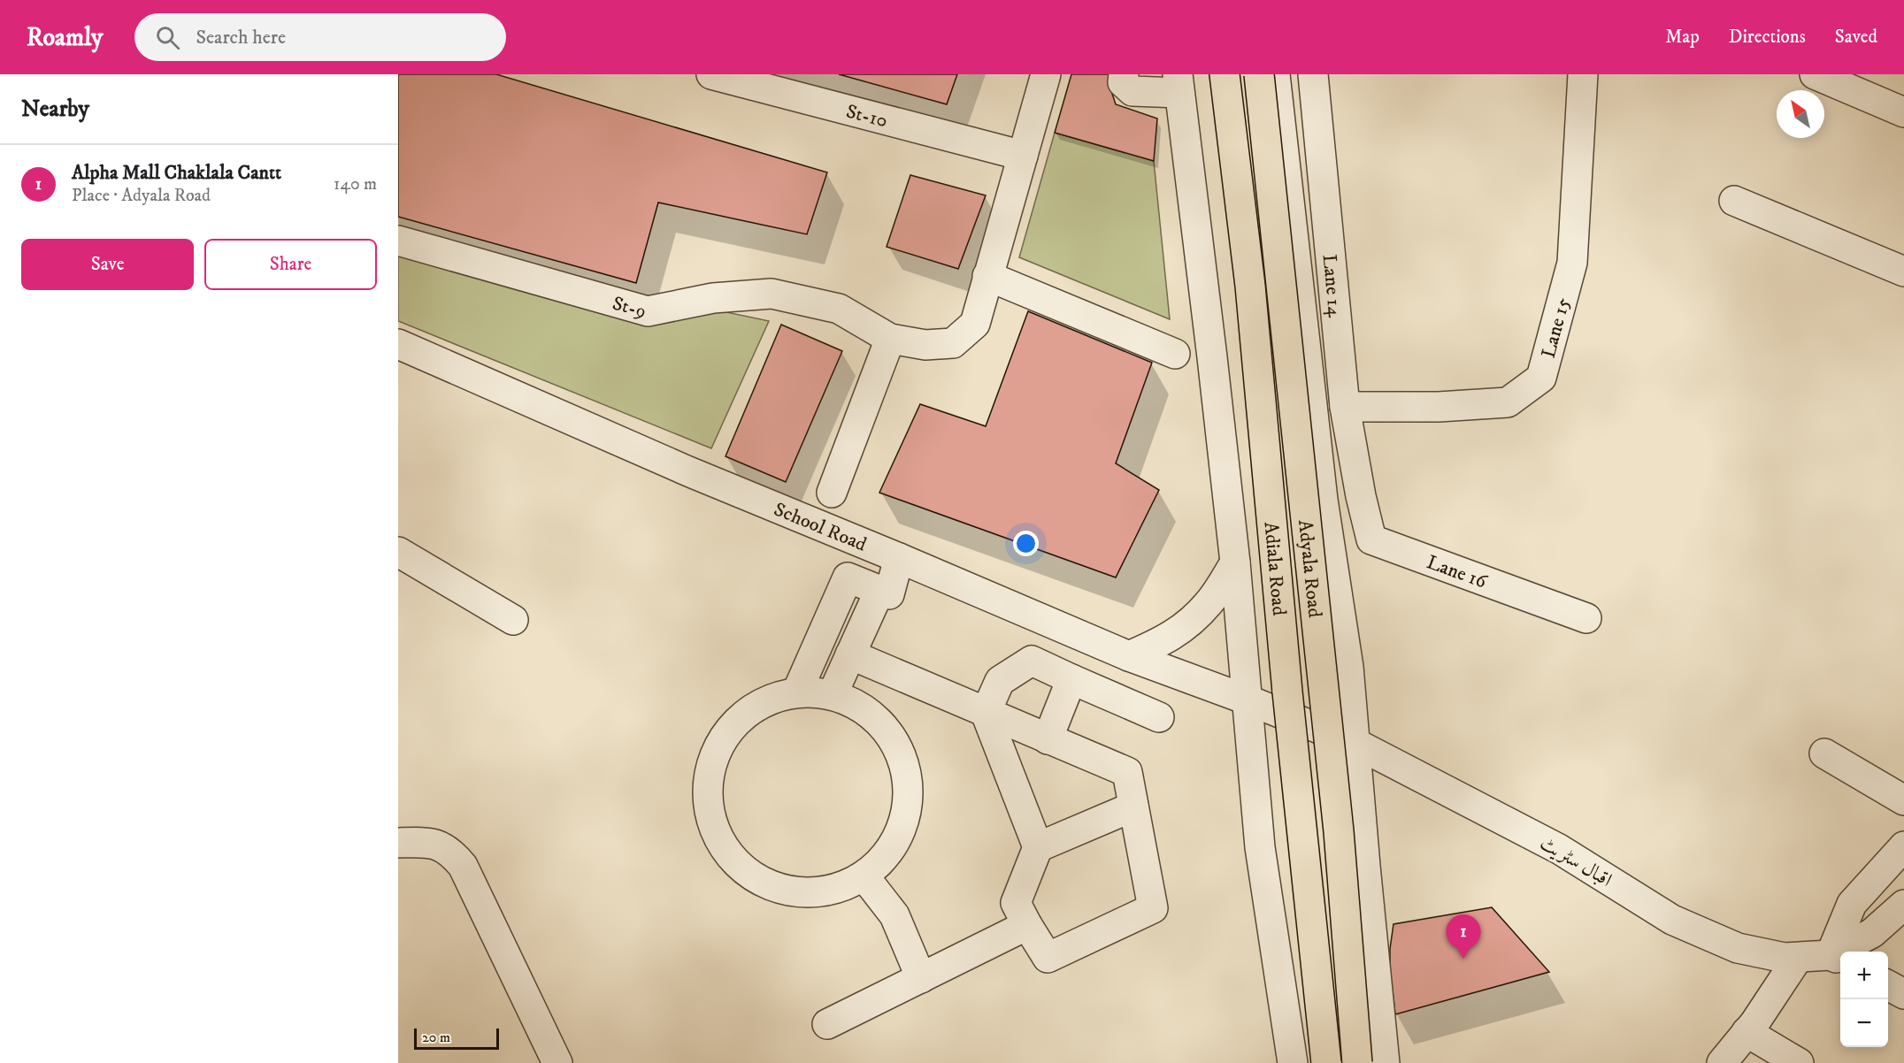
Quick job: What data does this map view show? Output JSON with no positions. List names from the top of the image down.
{
  "streets": {
    "main road": ["Adiala Road", "Adyala Road"],
    "street": [
      "St-10",
      "Lane 14",
      "St-9",
      "Lane 15",
      "School Road",
      "Lane 16",
      "اقبال سٹریٹ"
    ]
  },
  "crossings": [
    ["Lane 14", "Lane 15"],
    ["Lane 14", "Lane 16"],
    ["School Road", "اقبال سٹریٹ"]
  ],
  "scale_bar": "20 m",
  "north": "top left",
  "page": {
    "header": "Roamly",
    "search": "Search here",
    "nav": ["Map", "Directions", "Saved"],
    "heading": "Nearby",
    "list": [
      {
        "mark": "1",
        "name": "Alpha Mall Chaklala Cantt",
        "note": "Place · Adyala Road",
        "value": "140 m"
      }
    ],
    "buttons": ["Save", "Share"],
    "pins": "1",
    "map_buttons": ["+", "−"],
    "scale": "20 m"
  }
}
